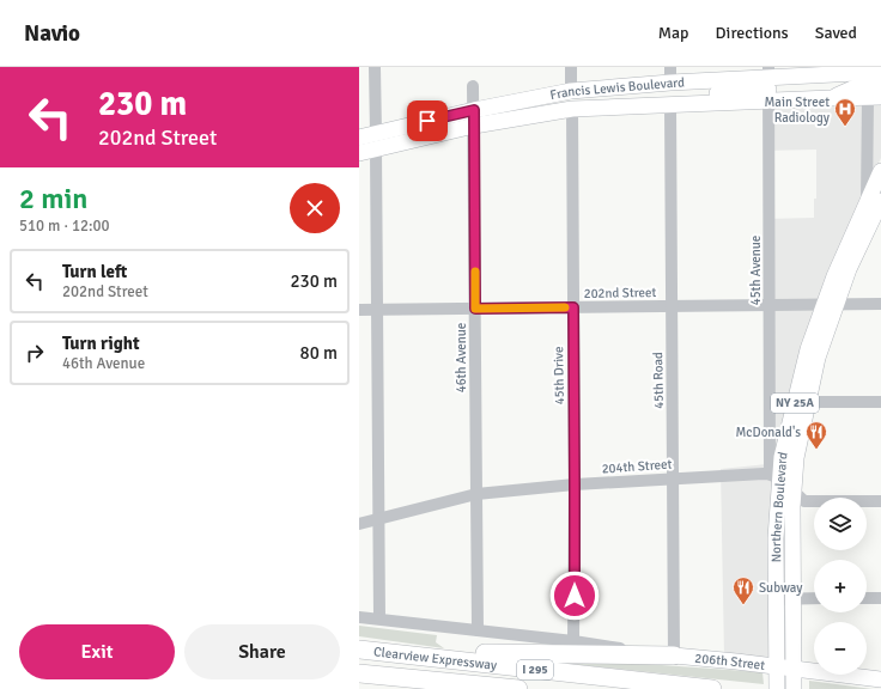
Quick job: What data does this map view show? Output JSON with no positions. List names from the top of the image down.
{
  "streets": {
    "highway": ["Clearview Expressway", "I 295"],
    "main road": [
      "Francis Lewis Boulevard",
      "NY 25A",
      "Northern Boulevard",
      "206th Street"
    ],
    "street": [
      "45th Avenue",
      "202nd Street",
      "46th Avenue",
      "45th Drive",
      "45th Road",
      "204th Street"
    ]
  },
  "crossings": [
    ["Francis Lewis Boulevard", "45th Avenue"],
    ["Francis Lewis Boulevard", "46th Avenue"],
    ["Francis Lewis Boulevard", "45th Drive"],
    ["Francis Lewis Boulevard", "45th Road"],
    ["45th Avenue", "202nd Street"],
    ["45th Avenue", "204th Street"],
    ["45th Avenue", "Northern Boulevard"],
    ["202nd Street", "46th Avenue"],
    ["202nd Street", "45th Drive"],
    ["202nd Street", "45th Road"],
    ["202nd Street", "Northern Boulevard"],
    ["46th Avenue", "204th Street"],
    ["45th Drive", "204th Street"],
    ["45th Road", "204th Street"],
    ["45th Road", "206th Street"],
    ["204th Street", "Northern Boulevard"],
    ["Northern Boulevard", "206th Street"]
  ],
  "places": {
    "hospital": ["Main Street Radiology"],
    "restaurant": ["McDonald's", "Subway"]
  },
  "page": {
    "header": "Navio",
    "nav": ["Map", "Directions", "Saved"],
    "turn": ["230 m", "202nd Street"],
    "heading": ["2 min", "510 m · 12:00"],
    "list": [
      {
        "name": "Turn left",
        "note": "202nd Street",
        "value": "230 m"
      },
      {
        "name": "Turn right",
        "note": "46th Avenue",
        "value": "80 m"
      }
    ],
    "map_buttons": ["+", "−"],
    "buttons": ["Exit", "Share"]
  }
}
